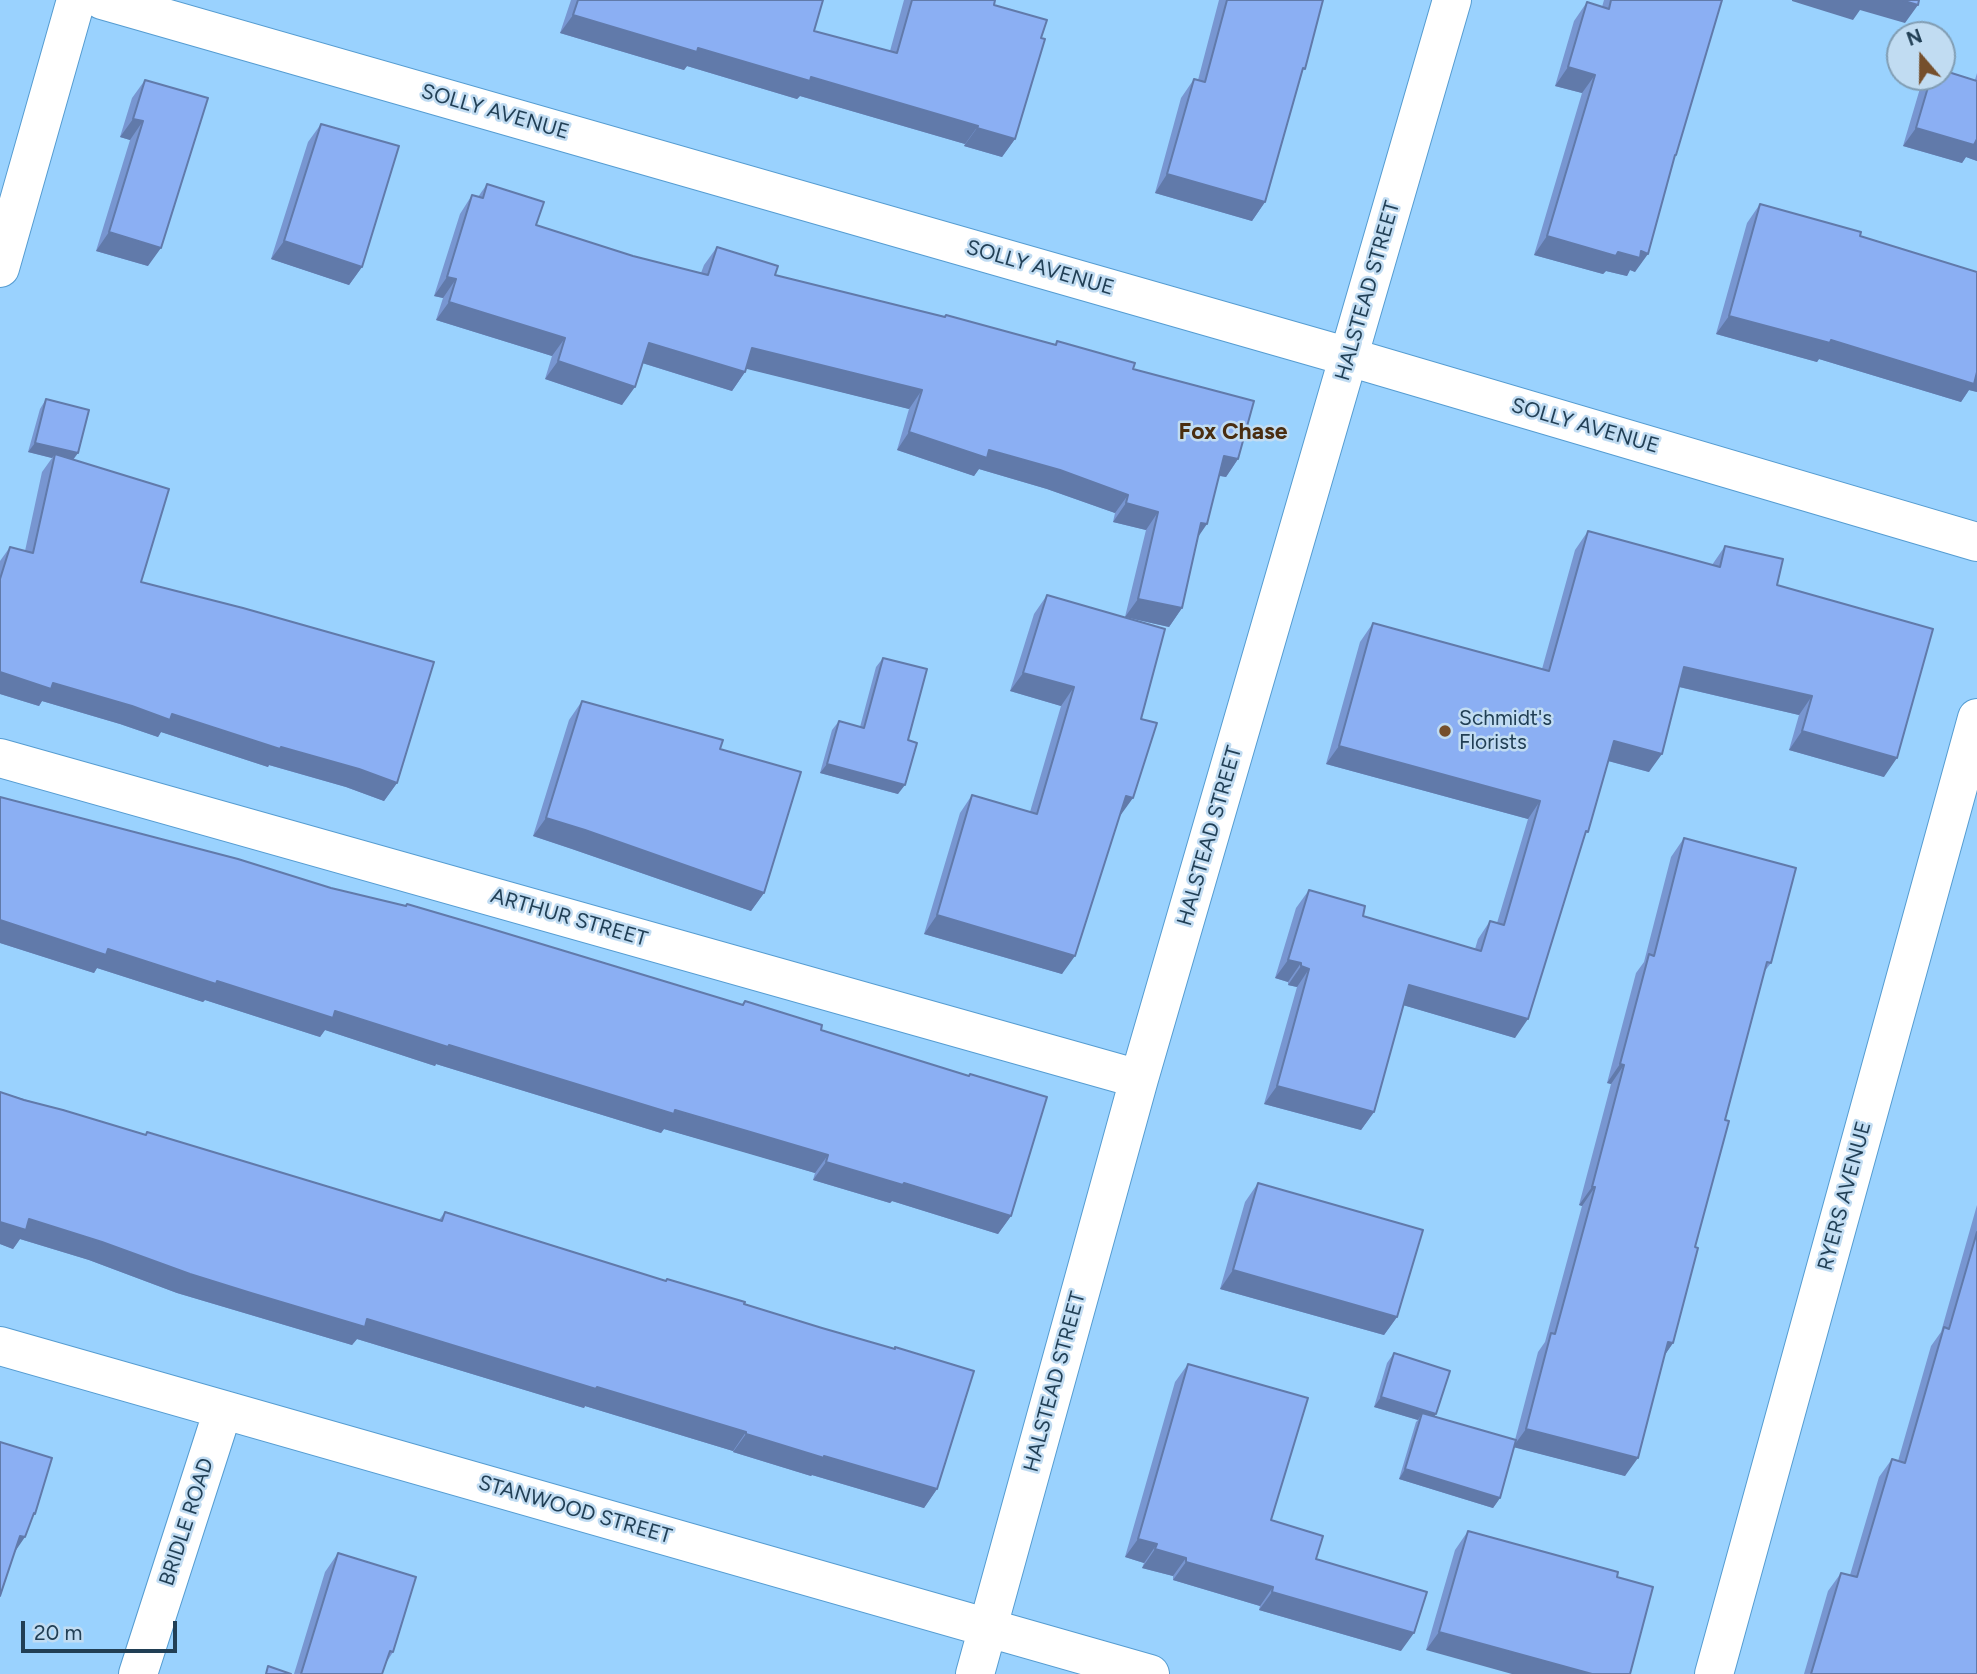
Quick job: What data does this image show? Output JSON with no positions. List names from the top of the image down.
{
  "streets": {
    "street": [
      "SOLLY AVENUE",
      "HALSTEAD STREET",
      "ARTHUR STREET",
      "RYERS AVENUE",
      "STANWOOD STREET",
      "BRIDLE ROAD"
    ]
  },
  "crossings": [
    ["SOLLY AVENUE", "HALSTEAD STREET"],
    ["HALSTEAD STREET", "ARTHUR STREET"],
    ["HALSTEAD STREET", "STANWOOD STREET"],
    ["STANWOOD STREET", "BRIDLE ROAD"]
  ],
  "districts": ["Fox Chase"],
  "places": ["Schmidt's Florists"],
  "scale_bar": "20 m",
  "north": "top"
}
